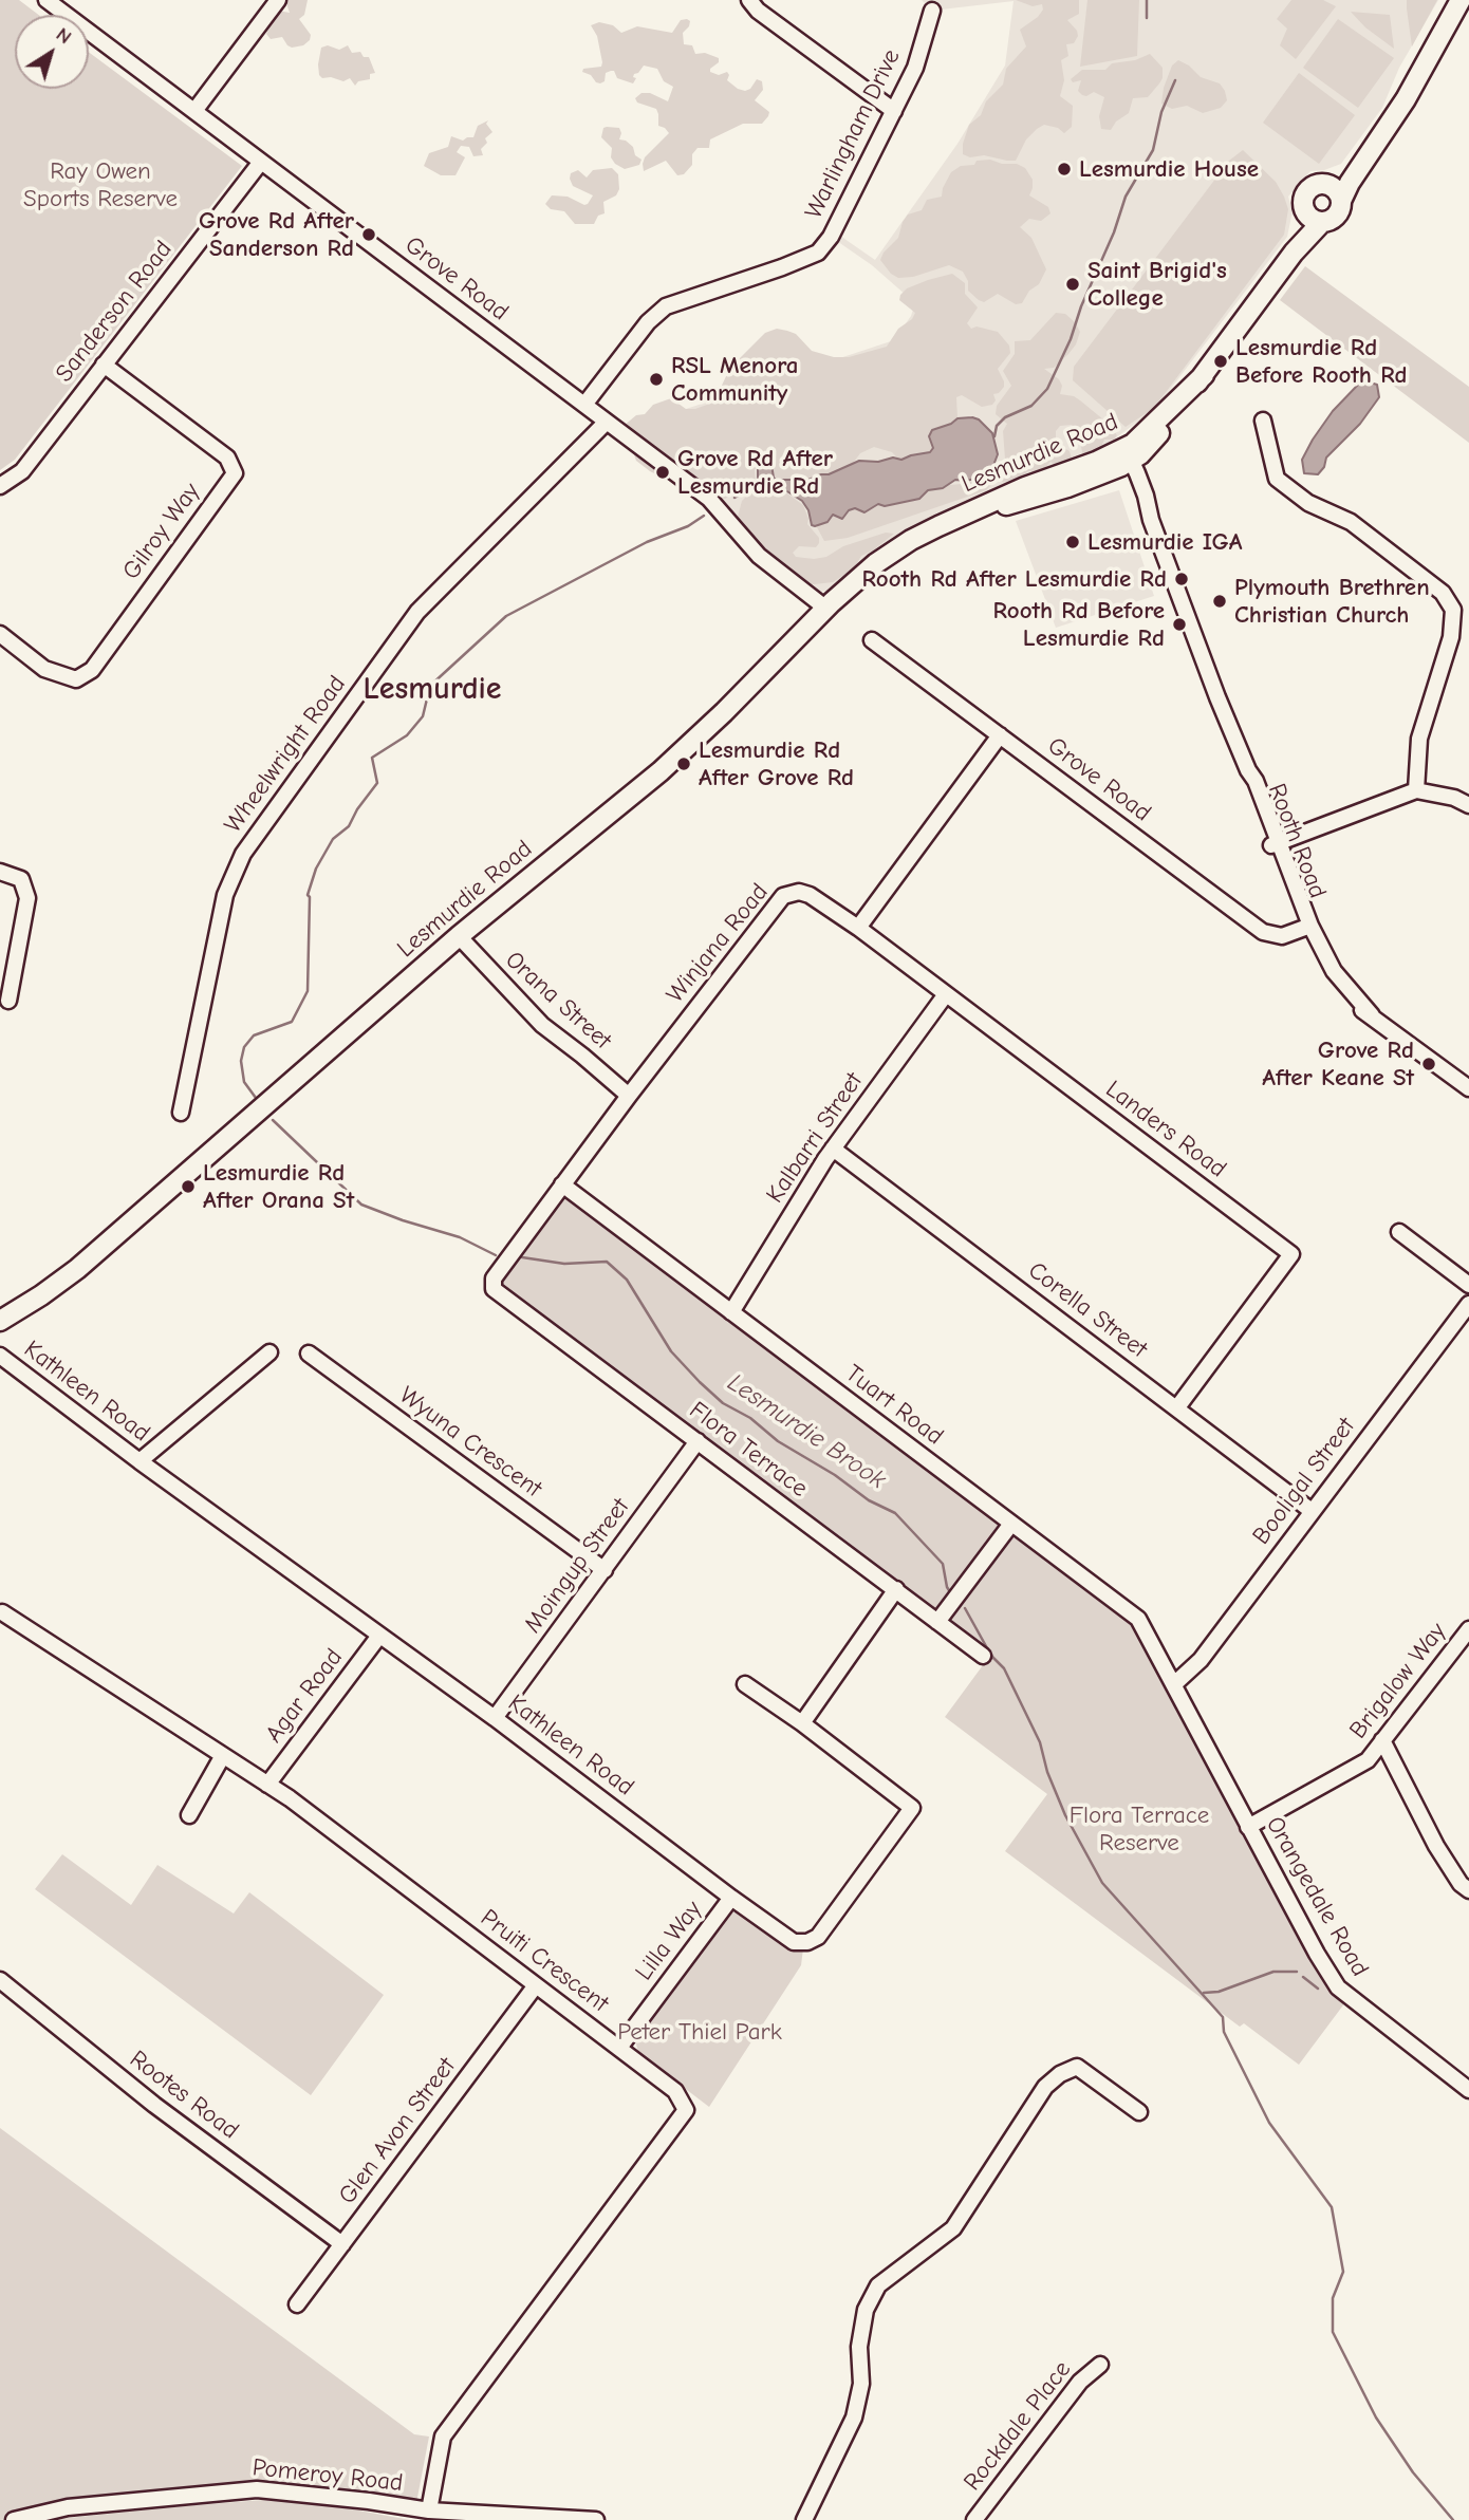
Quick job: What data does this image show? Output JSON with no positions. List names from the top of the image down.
{
  "streets": {
    "main road": ["Lesmurdie Road"],
    "street": [
      "Warlingham Drive",
      "Grove Road",
      "Sanderson Road",
      "Gilroy Way",
      "Wheelwright Road",
      "Rooth Road",
      "Winjana Road",
      "Orana Street",
      "Landers Road",
      "Kalbarri Street",
      "Corella Street",
      "Kathleen Road",
      "Tuart Road",
      "Wyuna Crescent",
      "Flora Terrace",
      "Booligal Street",
      "Moingup Street",
      "Brigalow Way",
      "Agar Road",
      "Orangedale Road",
      "Lilla Way",
      "Pruiti Crescent",
      "Rootes Road",
      "Glen Avon Street",
      "Rockdale Place",
      "Pomeroy Road"
    ]
  },
  "crossings": [
    ["Warlingham Drive", "Grove Road"],
    ["Grove Road", "Sanderson Road"],
    ["Grove Road", "Lesmurdie Road"],
    ["Grove Road", "Wheelwright Road"],
    ["Grove Road", "Rooth Road"],
    ["Sanderson Road", "Gilroy Way"],
    ["Lesmurdie Road", "Rooth Road"],
    ["Lesmurdie Road", "Orana Street"],
    ["Winjana Road", "Orana Street"],
    ["Winjana Road", "Landers Road"],
    ["Winjana Road", "Tuart Road"],
    ["Winjana Road", "Flora Terrace"],
    ["Landers Road", "Kalbarri Street"],
    ["Landers Road", "Corella Street"],
    ["Kalbarri Street", "Corella Street"],
    ["Kalbarri Street", "Tuart Road"],
    ["Corella Street", "Booligal Street"],
    ["Kathleen Road", "Moingup Street"],
    ["Kathleen Road", "Agar Road"],
    ["Kathleen Road", "Lilla Way"],
    ["Tuart Road", "Booligal Street"],
    ["Tuart Road", "Orangedale Road"],
    ["Wyuna Crescent", "Moingup Street"],
    ["Flora Terrace", "Moingup Street"],
    ["Booligal Street", "Orangedale Road"],
    ["Brigalow Way", "Orangedale Road"],
    ["Agar Road", "Pruiti Crescent"],
    ["Lilla Way", "Pruiti Crescent"],
    ["Pruiti Crescent", "Glen Avon Street"],
    ["Pruiti Crescent", "Pomeroy Road"],
    ["Rootes Road", "Glen Avon Street"]
  ],
  "districts": ["Lesmurdie"],
  "water": ["Lesmurdie Brook"],
  "parks": ["Ray Owen Sports Reserve", "Flora Terrace Reserve", "Peter Thiel Park"],
  "places": [
    "Lesmurdie House",
    "Grove Rd After Sanderson Rd",
    "Saint Brigid's College",
    "Lesmurdie Rd Before Rooth Rd",
    "RSL Menora Community",
    "Grove Rd After Lesmurdie Rd",
    "Lesmurdie IGA",
    "Rooth Rd After Lesmurdie Rd",
    "Plymouth Brethren Christian Church",
    "Rooth Rd Before Lesmurdie Rd",
    "Lesmurdie Rd After Grove Rd",
    "Grove Rd After Keane St",
    "Lesmurdie Rd After Orana St"
  ],
  "north": "top right"
}
